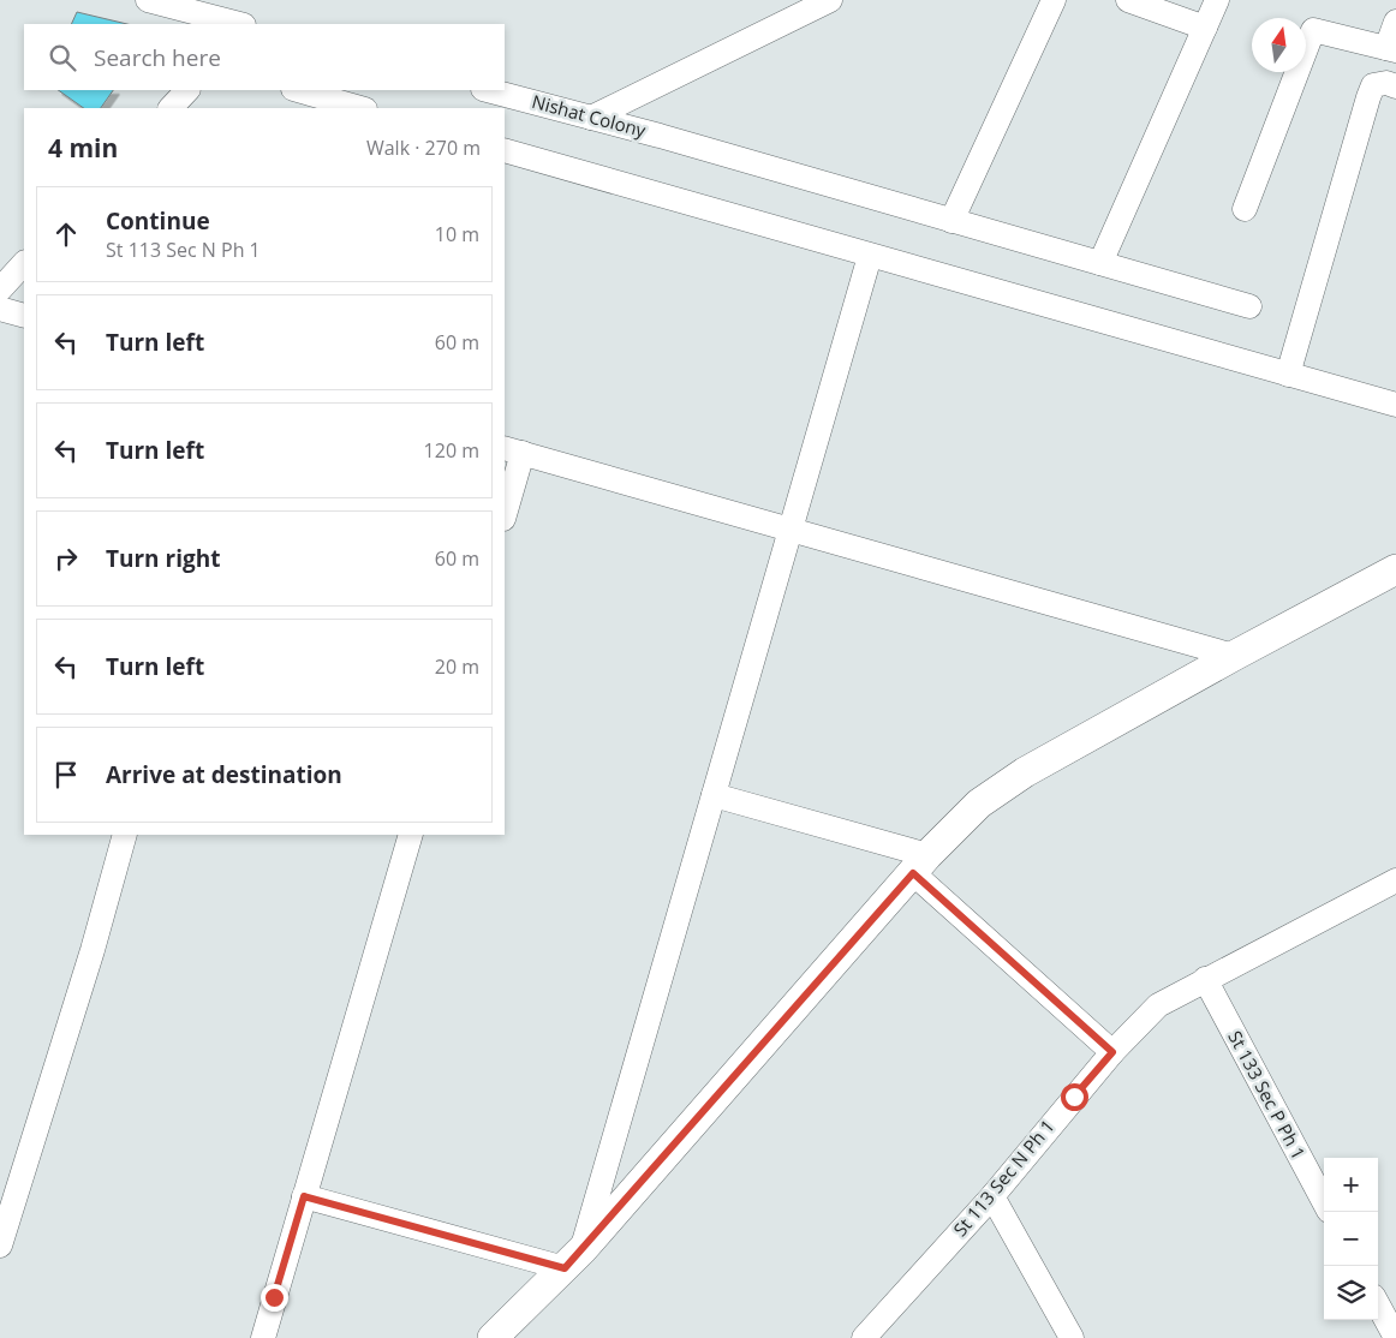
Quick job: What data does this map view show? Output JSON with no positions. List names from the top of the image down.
{
  "streets": {
    "street": ["Nishat Colony", "St 133 Sec P Ph 1", "St 113 Sec N Ph 1"]
  },
  "crossings": [
    ["St 133 Sec P Ph 1", "St 113 Sec N Ph 1"]
  ],
  "north": "top",
  "page": {
    "search": "Search here",
    "heading": ["4 min", "Walk · 270 m"],
    "list": [
      ["Continue", "St 113 Sec N Ph 1", "10 m"],
      ["Turn left", "60 m"],
      ["Turn left", "120 m"],
      ["Turn right", "60 m"],
      ["Turn left", "20 m"],
      "Arrive at destination"
    ],
    "map_buttons": ["+", "−"]
  }
}
